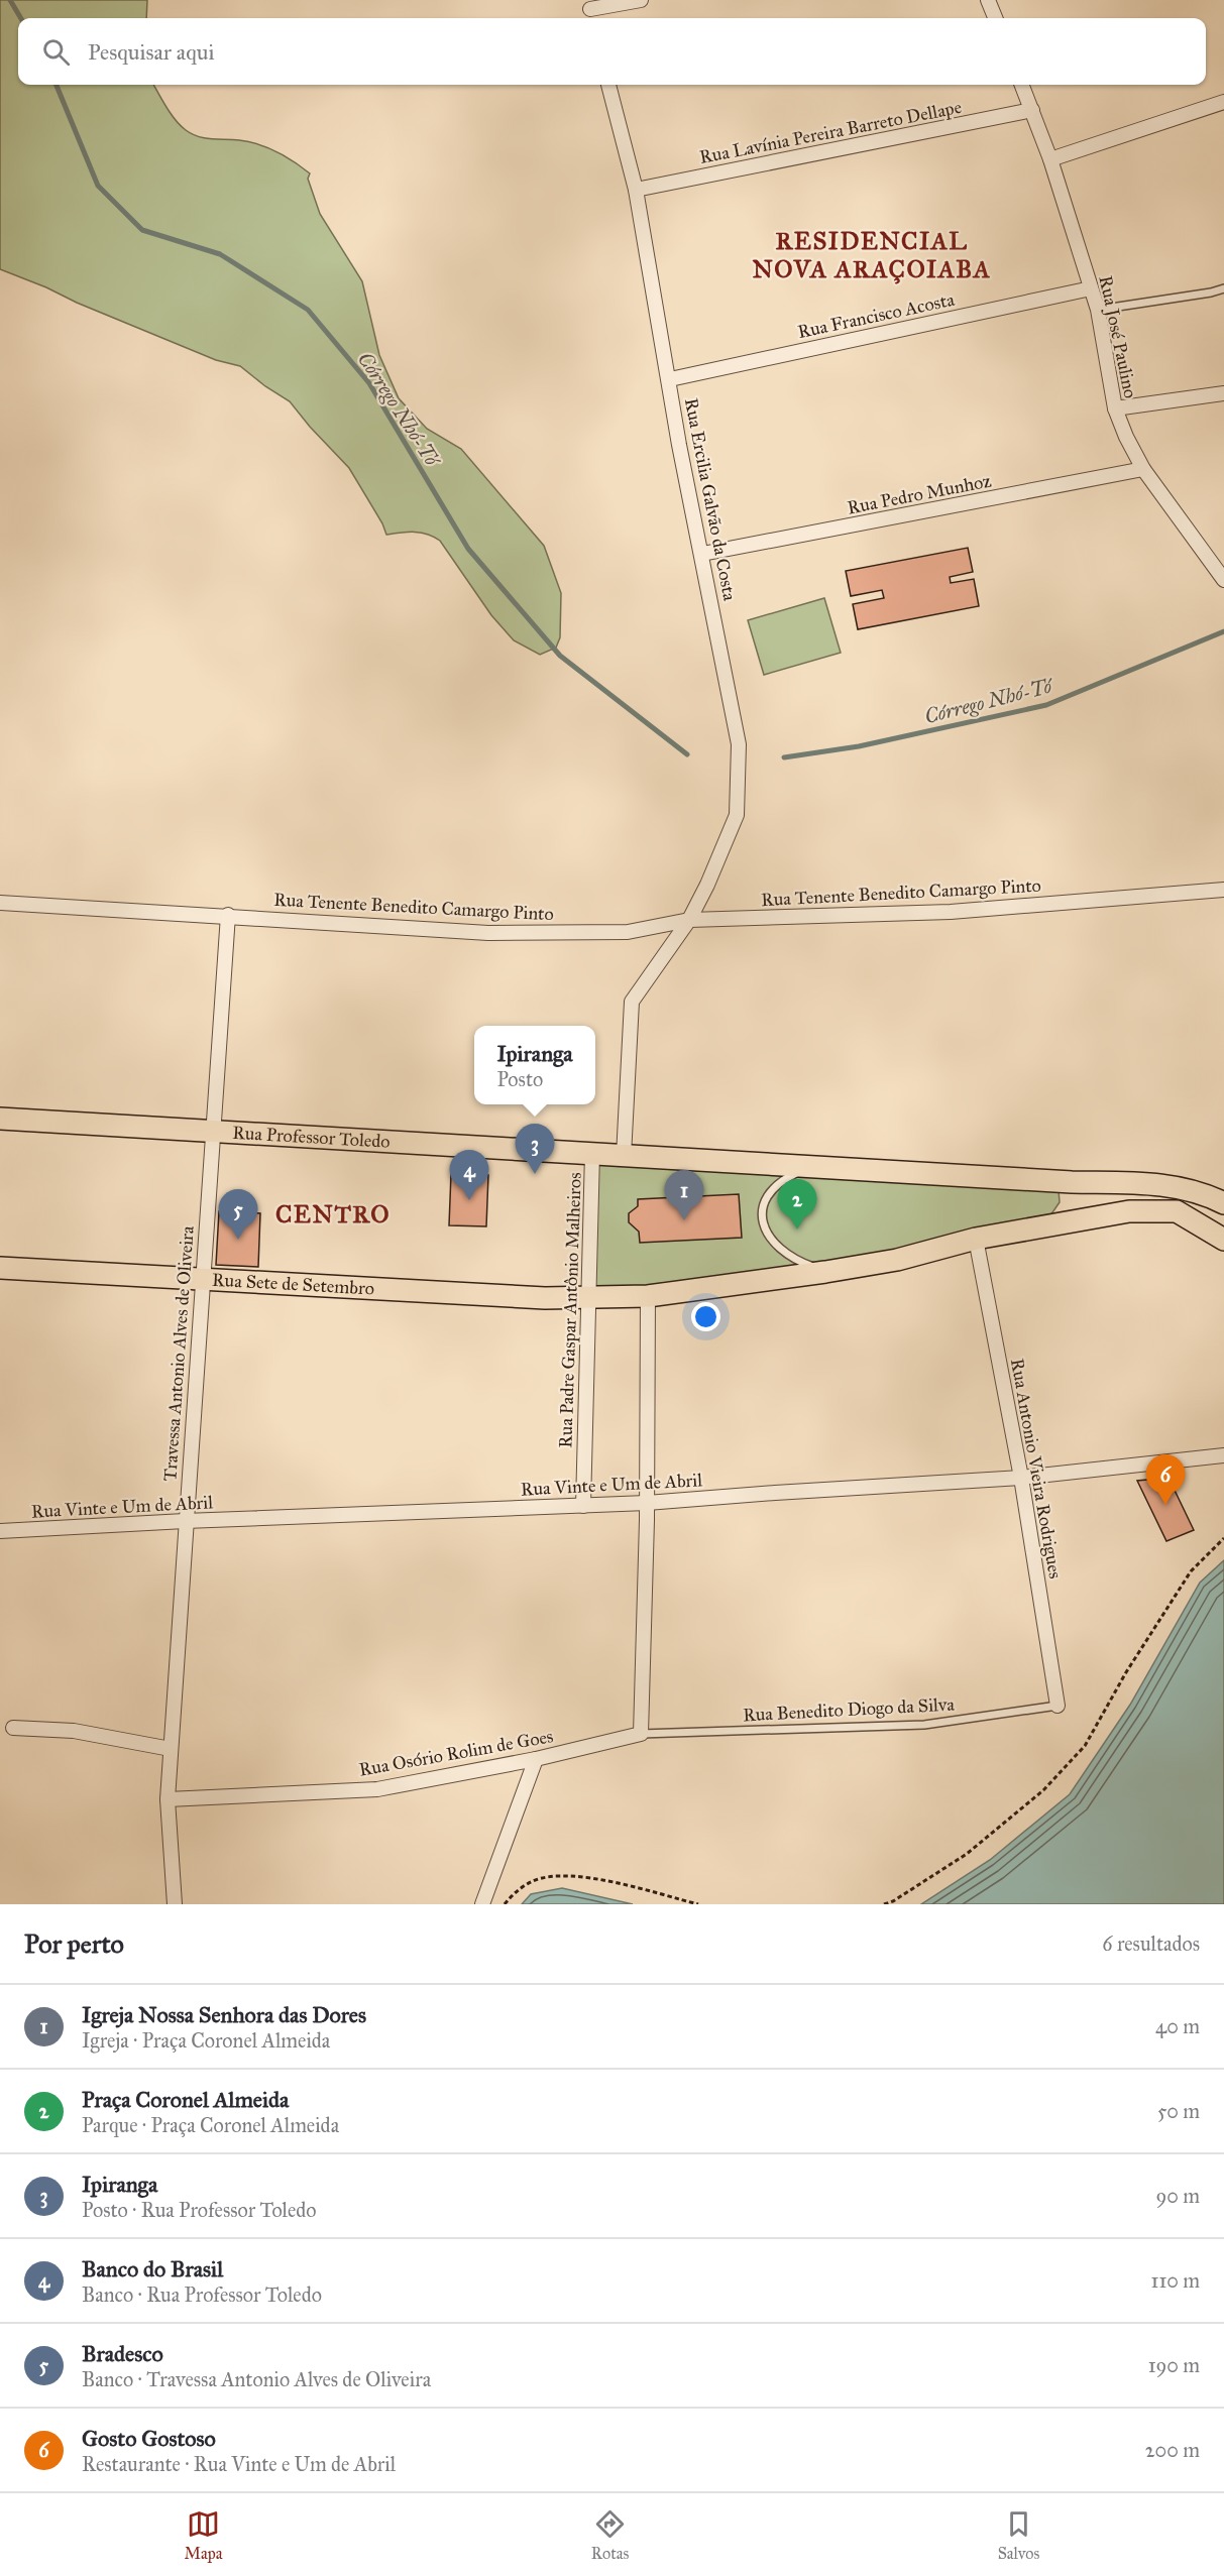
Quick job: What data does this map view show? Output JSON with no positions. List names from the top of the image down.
{
  "streets": {
    "main road": ["Rua Professor Toledo", "Rua Sete de Setembro"],
    "street": [
      "Rua Lavínia Pereira Barreto Dellape",
      "Rua Francisco Acosta",
      "Rua José Paulino",
      "Rua Pedro Munhoz",
      "Rua Ercilia Galvão da Costa",
      "Rua Tenente Benedito Camargo Pinto",
      "Rua Padre Gaspar Antônio Malheiros",
      "Travessa Antonio Alves de Oliveira",
      "Rua Antonio Vieira Rodrigues",
      "Rua Vinte e Um de Abril",
      "Rua Osório Rolim de Goes"
    ],
    "lane": ["Rua Benedito Diogo da Silva"]
  },
  "crossings": [
    ["Rua Lavínia Pereira Barreto Dellape", "Rua José Paulino"],
    ["Rua Lavínia Pereira Barreto Dellape", "Rua Ercilia Galvão da Costa"],
    ["Rua Francisco Acosta", "Rua José Paulino"],
    ["Rua Francisco Acosta", "Rua Ercilia Galvão da Costa"],
    ["Rua José Paulino", "Rua Pedro Munhoz"],
    ["Rua Pedro Munhoz", "Rua Ercilia Galvão da Costa"],
    ["Rua Ercilia Galvão da Costa", "Rua Tenente Benedito Camargo Pinto"],
    ["Rua Ercilia Galvão da Costa", "Rua Professor Toledo"],
    ["Rua Tenente Benedito Camargo Pinto", "Travessa Antonio Alves de Oliveira"],
    ["Rua Professor Toledo", "Rua Padre Gaspar Antônio Malheiros"],
    ["Rua Professor Toledo", "Travessa Antonio Alves de Oliveira"],
    ["Rua Sete de Setembro", "Rua Padre Gaspar Antônio Malheiros"],
    ["Rua Sete de Setembro", "Travessa Antonio Alves de Oliveira"],
    ["Rua Sete de Setembro", "Rua Antonio Vieira Rodrigues"],
    ["Rua Padre Gaspar Antônio Malheiros", "Rua Vinte e Um de Abril"],
    ["Travessa Antonio Alves de Oliveira", "Rua Vinte e Um de Abril"],
    ["Travessa Antonio Alves de Oliveira", "Rua Osório Rolim de Goes"],
    ["Rua Antonio Vieira Rodrigues", "Rua Vinte e Um de Abril"],
    ["Rua Antonio Vieira Rodrigues", "Rua Benedito Diogo da Silva"],
    ["Rua Benedito Diogo da Silva", "Rua Osório Rolim de Goes"]
  ],
  "districts": ["RESIDENCIAL NOVA ARAÇOIABA", "CENTRO"],
  "water": ["Córrego Nhó-Tó"],
  "page": {
    "search": "Pesquisar aqui",
    "popup": ["Ipiranga", "Posto"],
    "pins": [
      "3",
      "4",
      "1",
      "2",
      "5",
      "6"
    ],
    "heading": ["Por perto", "6 resultados"],
    "list": [
      {
        "mark": "1",
        "name": "Igreja Nossa Senhora das Dores",
        "note": "Igreja · Praça Coronel Almeida",
        "value": "40 m"
      },
      {
        "mark": "2",
        "name": "Praça Coronel Almeida",
        "note": "Parque · Praça Coronel Almeida",
        "value": "50 m"
      },
      {
        "mark": "3",
        "name": "Ipiranga",
        "note": "Posto · Rua Professor Toledo",
        "value": "90 m"
      },
      {
        "mark": "4",
        "name": "Banco do Brasil",
        "note": "Banco · Rua Professor Toledo",
        "value": "110 m"
      },
      {
        "mark": "5",
        "name": "Bradesco",
        "note": "Banco · Travessa Antonio Alves de Oliveira",
        "value": "190 m"
      },
      {
        "mark": "6",
        "name": "Gosto Gostoso",
        "note": "Restaurante · Rua Vinte e Um de Abril",
        "value": "200 m"
      }
    ],
    "nav": ["Mapa", "Rotas", "Salvos"]
  }
}
